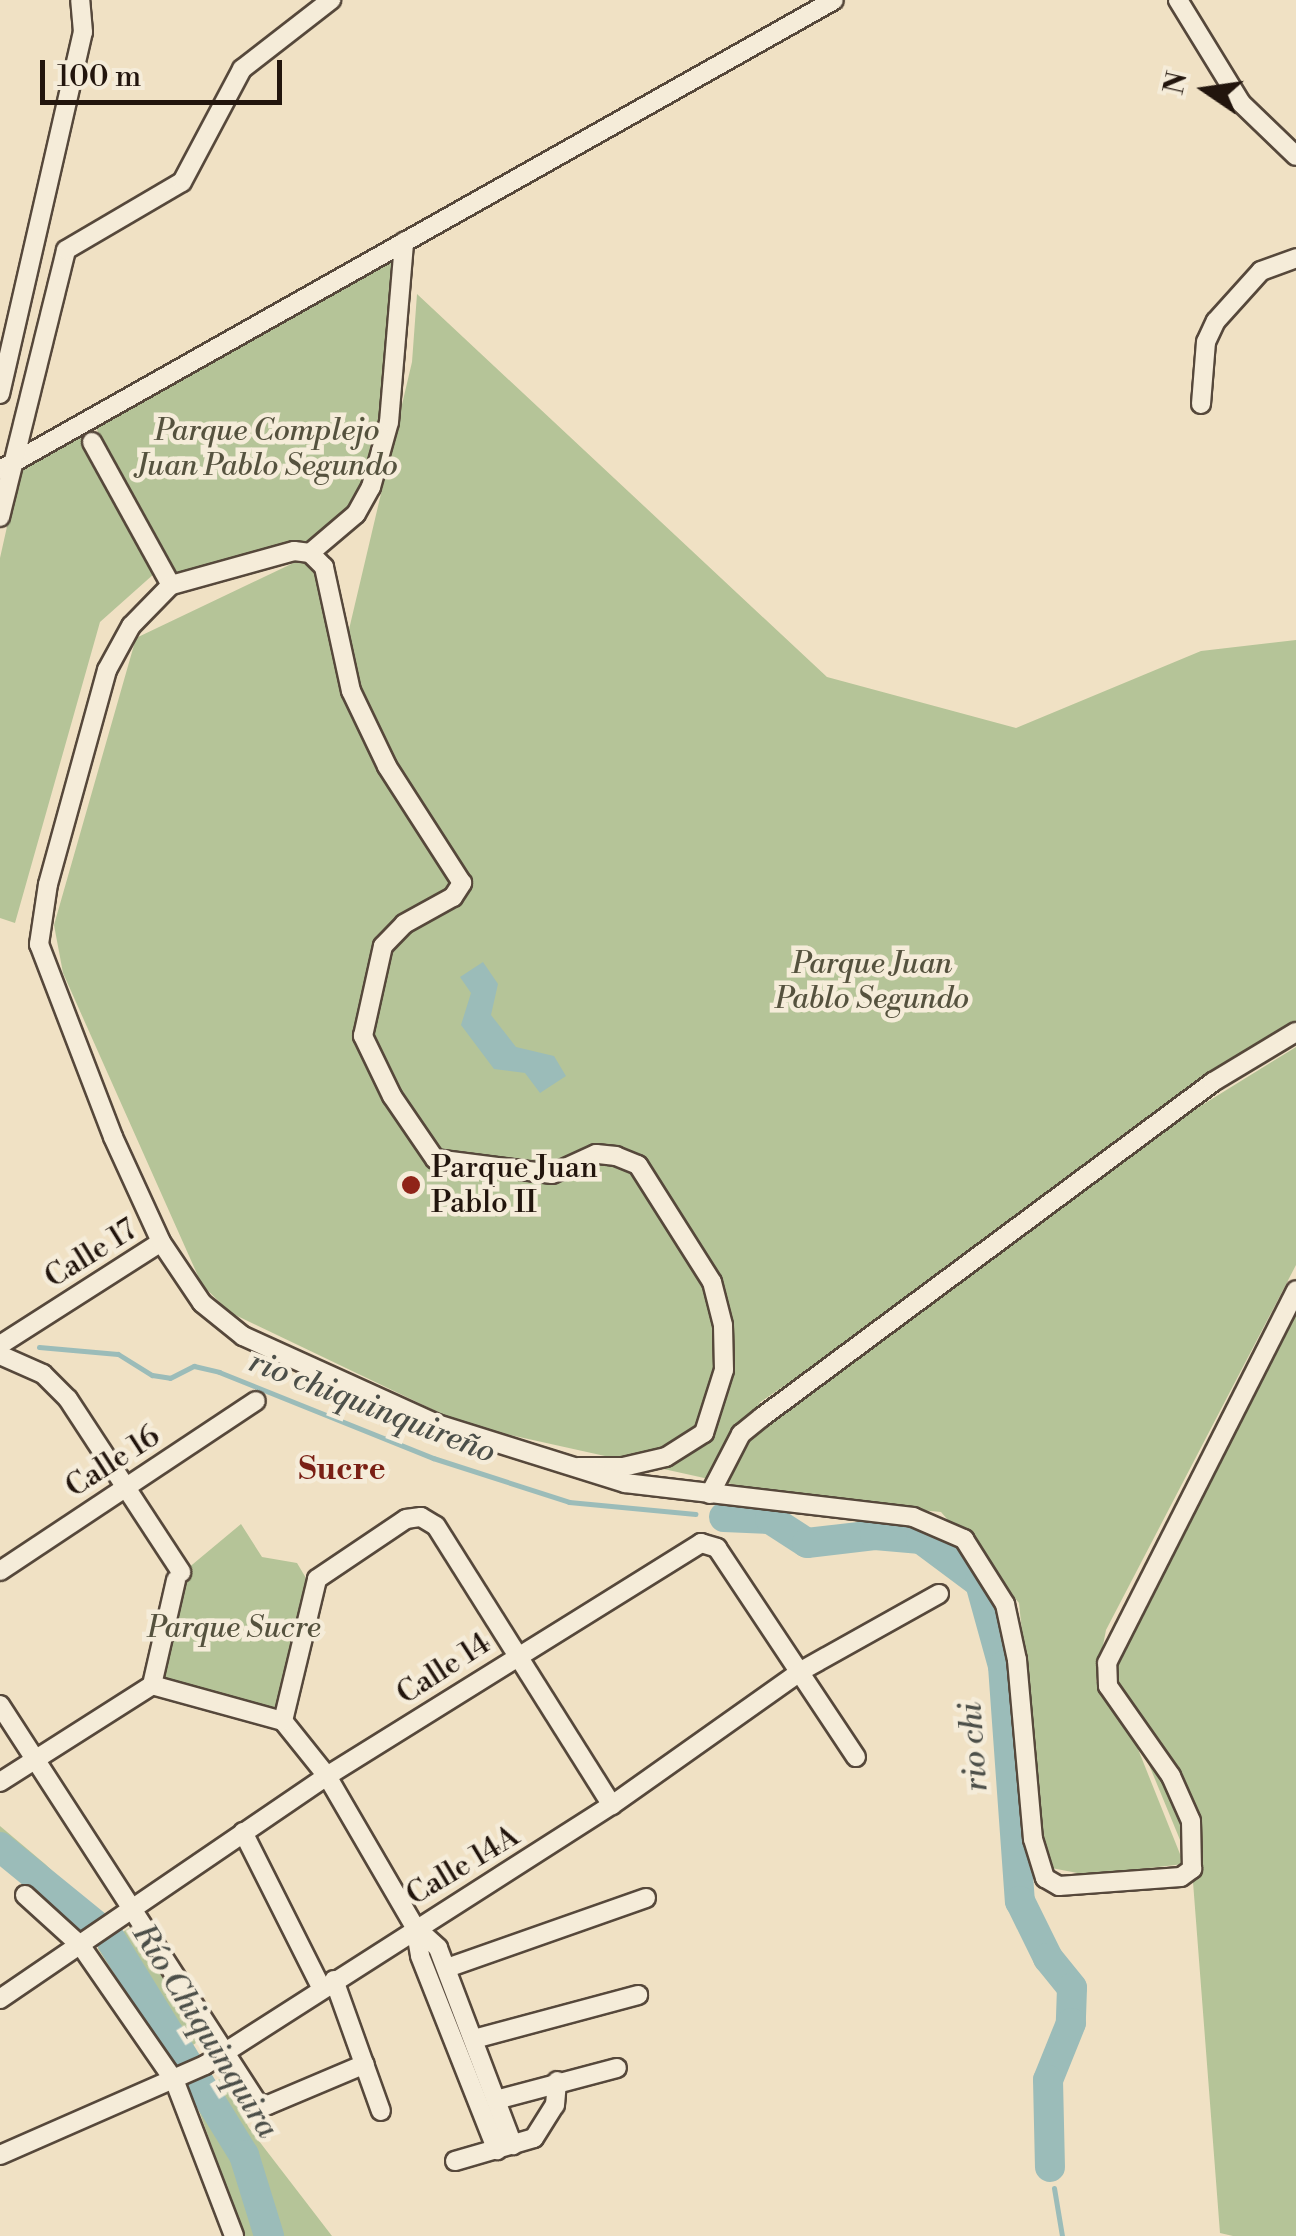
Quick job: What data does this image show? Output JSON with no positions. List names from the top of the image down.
{
  "streets": {
    "street": [
      "Calle 17",
      "Calle 16",
      "Calle 14",
      "Calle 14A"
    ]
  },
  "crossings": [
    ["Calle 14", "Calle 14A"]
  ],
  "districts": ["Sucre"],
  "water": ["rio chiquinquireño", "rio chi", "Río Chiquinquira"],
  "parks": ["Parque Complejo Juan Pablo Segundo", "Parque Juan Pablo Segundo", "Parque Sucre"],
  "places": ["Parque Juan Pablo II"],
  "scale_bar": "100 m",
  "north": "left"
}
